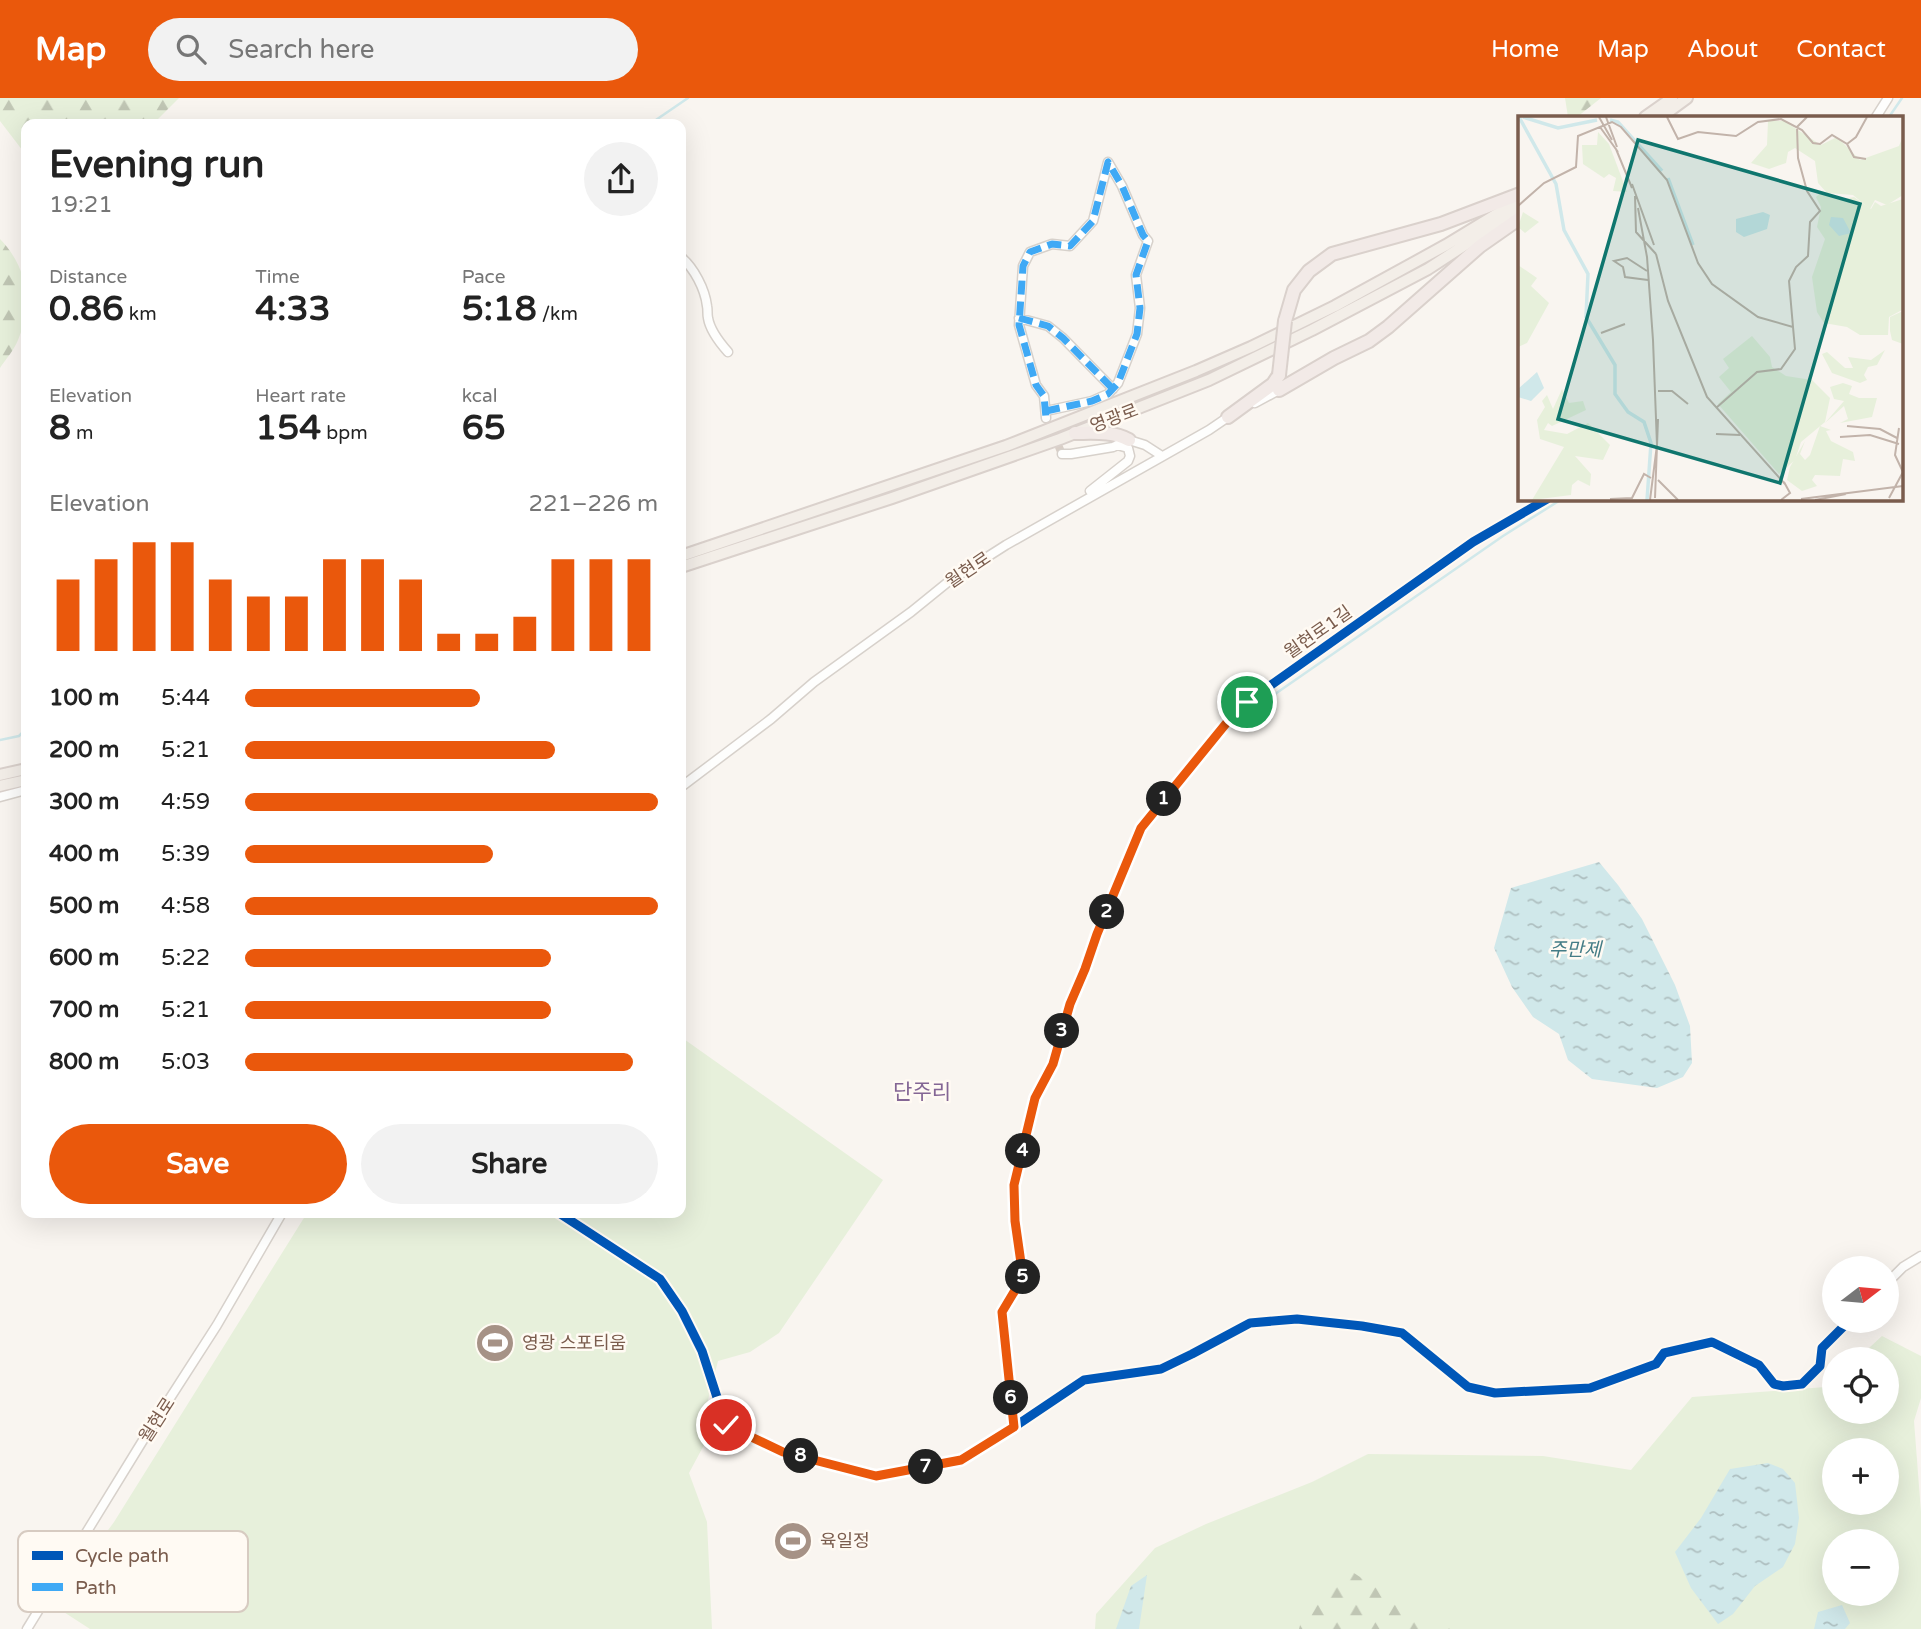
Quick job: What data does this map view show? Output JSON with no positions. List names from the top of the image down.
{
  "streets": {
    "main road": ["영광로"],
    "street": ["월현로", "월현로1길"]
  },
  "districts": ["단주리"],
  "water": ["주만제"],
  "places": {
    "sports": ["영광 스포티움", "육일정"]
  },
  "legend": ["Cycle path", "Path"],
  "north": "right",
  "page": {
    "header": "Map",
    "search": "Search here",
    "nav": [
      "Home",
      "Map",
      "About",
      "Contact"
    ],
    "heading": ["Evening run", "19:21"],
    "stats": [
      ["Distance", "0.86 km"],
      ["Time", "4:33"],
      ["Pace", "5:18 /km"],
      ["Elevation", "8 m"],
      ["Heart rate", "154 bpm"],
      ["kcal", "65"]
    ],
    "chart": ["Elevation", "221–226 m"],
    "list": [
      {
        "name": "100 m",
        "note": "5:44"
      },
      {
        "name": "200 m",
        "note": "5:21"
      },
      {
        "name": "300 m",
        "note": "4:59"
      },
      {
        "name": "400 m",
        "note": "5:39"
      },
      {
        "name": "500 m",
        "note": "4:58"
      },
      {
        "name": "600 m",
        "note": "5:22"
      },
      {
        "name": "700 m",
        "note": "5:21"
      },
      {
        "name": "800 m",
        "note": "5:03"
      }
    ],
    "pins": [
      "1",
      "2",
      "3",
      "4",
      "5",
      "6",
      "8",
      "7"
    ],
    "buttons": ["Save", "Share"],
    "map_buttons": ["+", "−"]
  }
}
